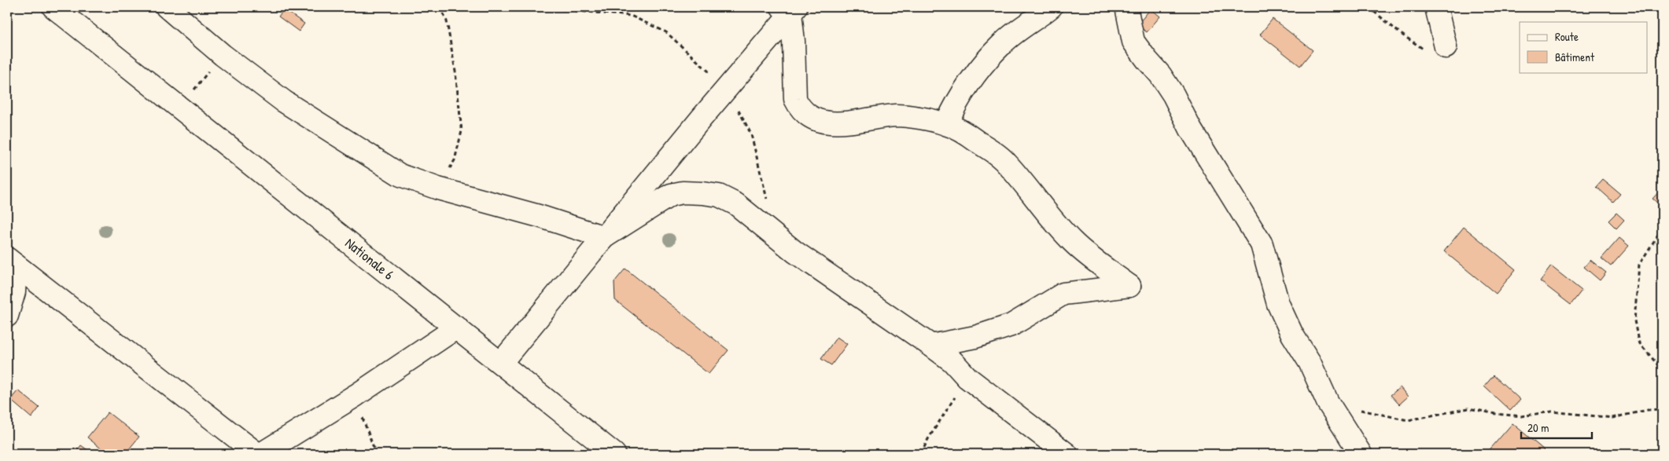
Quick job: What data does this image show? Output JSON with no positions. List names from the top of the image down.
{
  "streets": {
    "street": ["Nationale 6"]
  },
  "legend": ["Route", "Bâtiment"],
  "scale_bar": "20 m"
}
